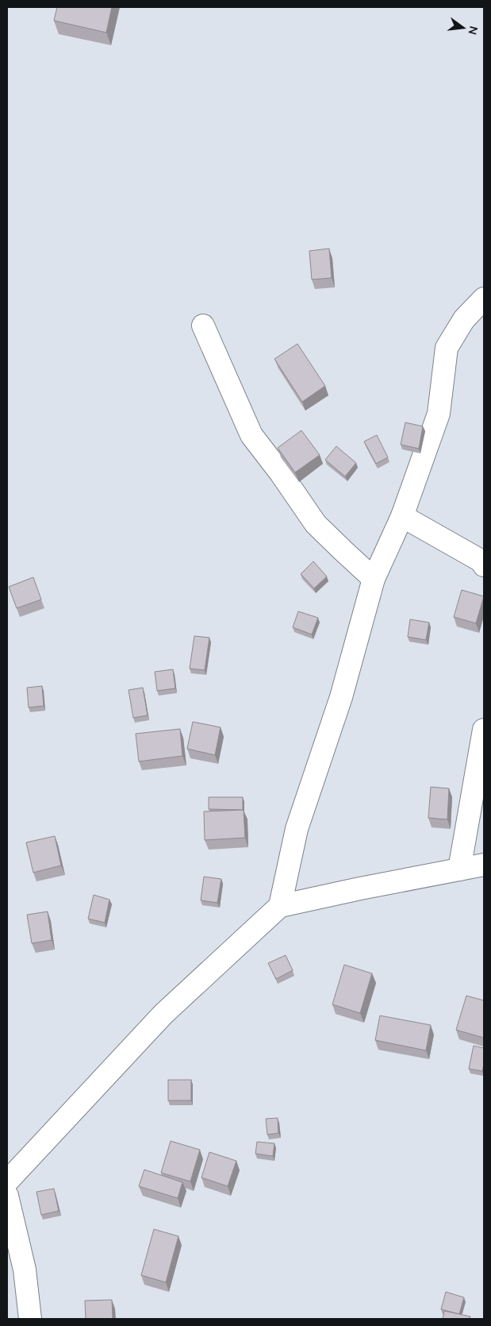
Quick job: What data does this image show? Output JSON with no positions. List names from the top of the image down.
{
  "north": "right"
}
